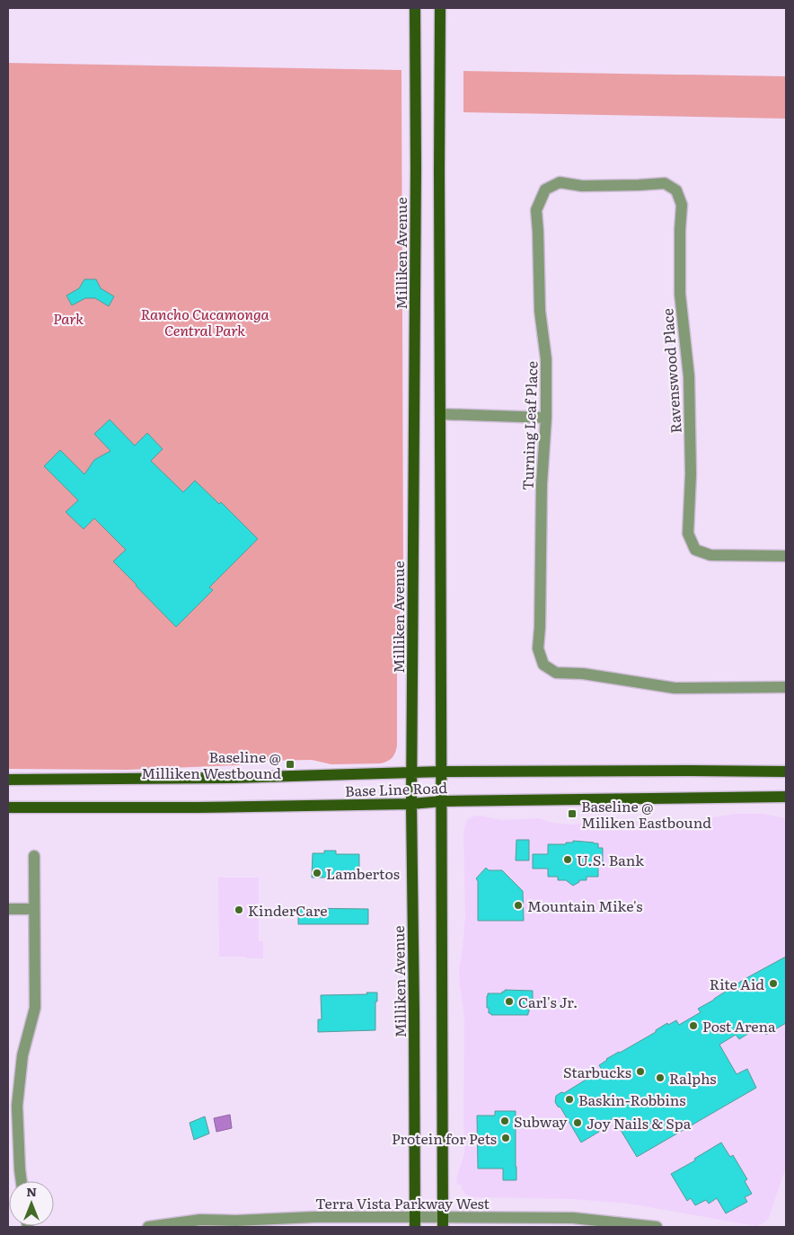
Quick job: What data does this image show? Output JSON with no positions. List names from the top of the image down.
{
  "streets": {
    "main road": ["Milliken Avenue", "Base Line Road"],
    "street": ["Ravenswood Place", "Turning Leaf Place", "Terra Vista Parkway West"]
  },
  "crossings": [
    ["Milliken Avenue", "Base Line Road"],
    ["Milliken Avenue", "Terra Vista Parkway West"],
    ["Ravenswood Place", "Turning Leaf Place"]
  ],
  "parks": ["Rancho Cucamonga Central Park", "Park"],
  "places": {
    "transit": ["Baseline @ Milliken Westbound", "Baseline @ Miliken Eastbound"],
    "other": [
      "U.S. Bank",
      "Lambertos",
      "Mountain Mike's",
      "KinderCare",
      "Rite Aid",
      "Carl's Jr.",
      "Post Arena",
      "Starbucks",
      "Ralphs",
      "Baskin-Robbins",
      "Subway",
      "Joy Nails & Spa",
      "Protein for Pets"
    ]
  },
  "north": "top"
}
